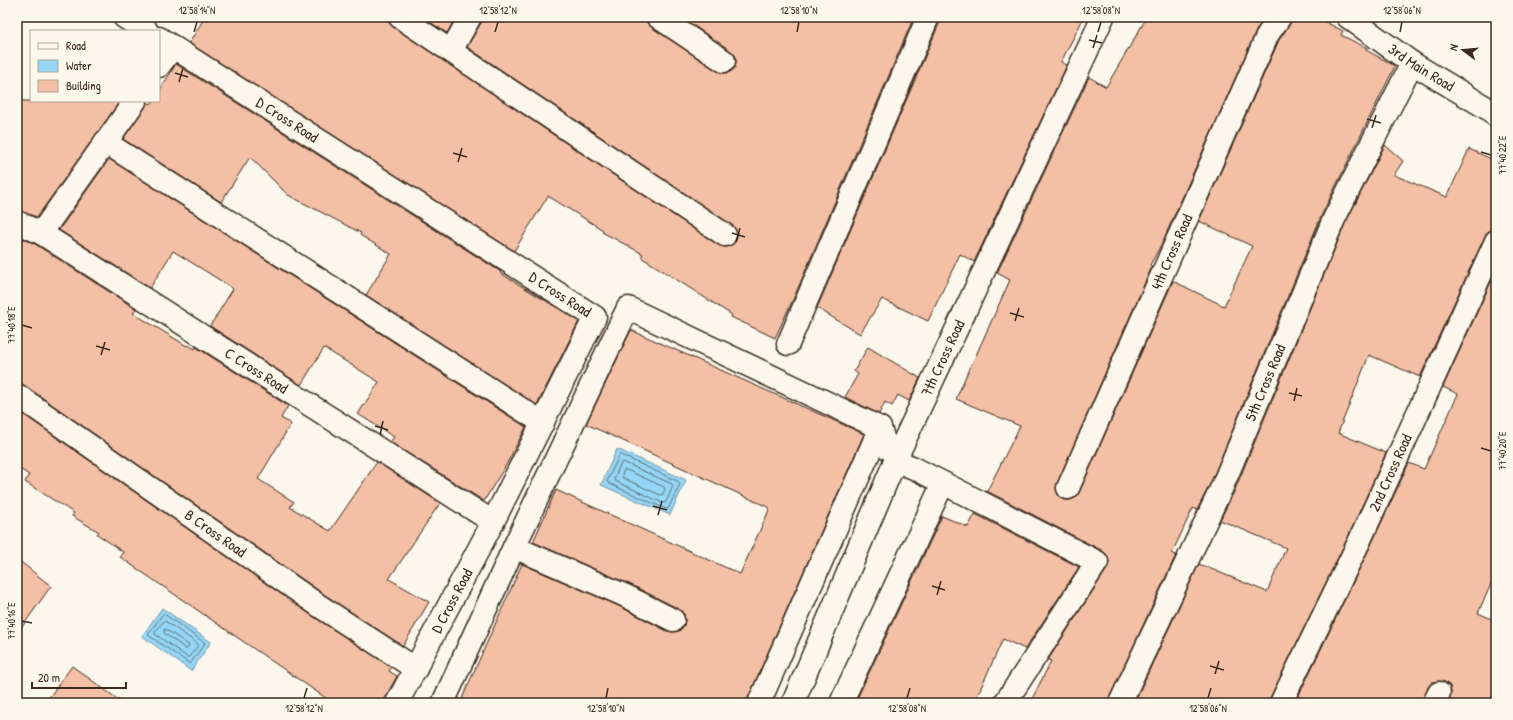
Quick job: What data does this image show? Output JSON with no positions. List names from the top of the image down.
{
  "streets": {
    "street": [
      "3rd Main Road",
      "D Cross Road",
      "4th Cross Road",
      "7th Cross Road",
      "C Cross Road",
      "5th Cross Road",
      "2nd Cross Road",
      "B Cross Road"
    ]
  },
  "crossings": [
    ["3rd Main Road", "5th Cross Road"],
    ["D Cross Road", "C Cross Road"],
    ["D Cross Road", "B Cross Road"]
  ],
  "legend": ["Road", "Water", "Building"],
  "scale_bar": "20 m",
  "north": "left",
  "coordinates": [
    "12°58'14\"N",
    "12°58'12\"N",
    "12°58'10\"N",
    "12°58'08\"N",
    "12°58'06\"N",
    "77°40'22\"E",
    "77°40'18\"E",
    "77°40'20\"E",
    "77°40'16\"E"
  ]
}
